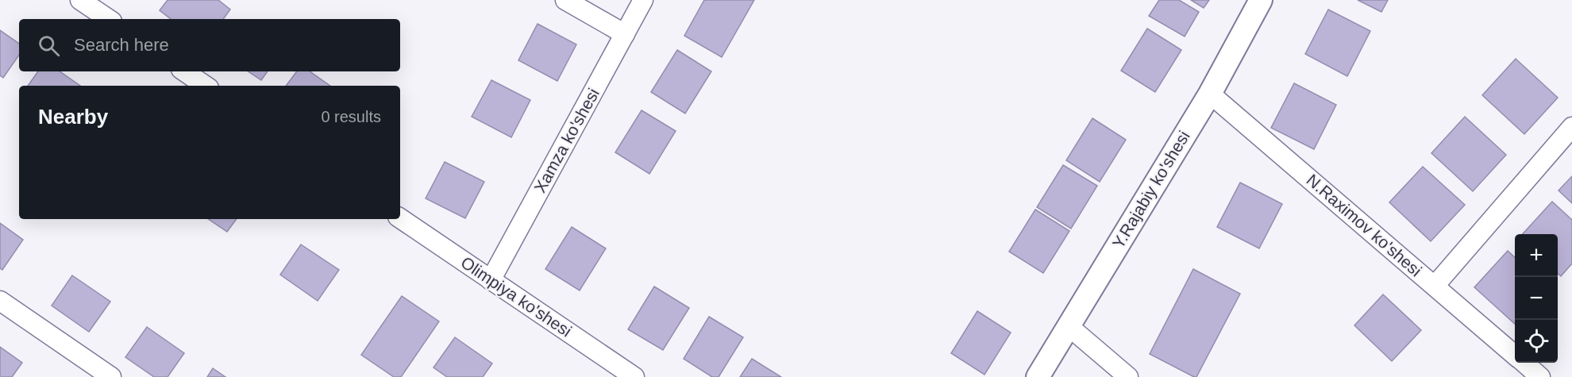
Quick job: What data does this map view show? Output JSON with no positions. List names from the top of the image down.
{
  "streets": {
    "street": [
      "Xamza ko'shesi",
      "Y.Rajabiy ko'shesi",
      "N.Raximov ko'shesi",
      "Olimpiya ko'shesi"
    ]
  },
  "crossings": [
    ["Xamza ko'shesi", "Olimpiya ko'shesi"],
    ["Y.Rajabiy ko'shesi", "N.Raximov ko'shesi"]
  ],
  "page": {
    "search": "Search here",
    "heading": ["Nearby", "0 results"],
    "map_buttons": ["+", "−"]
  }
}
